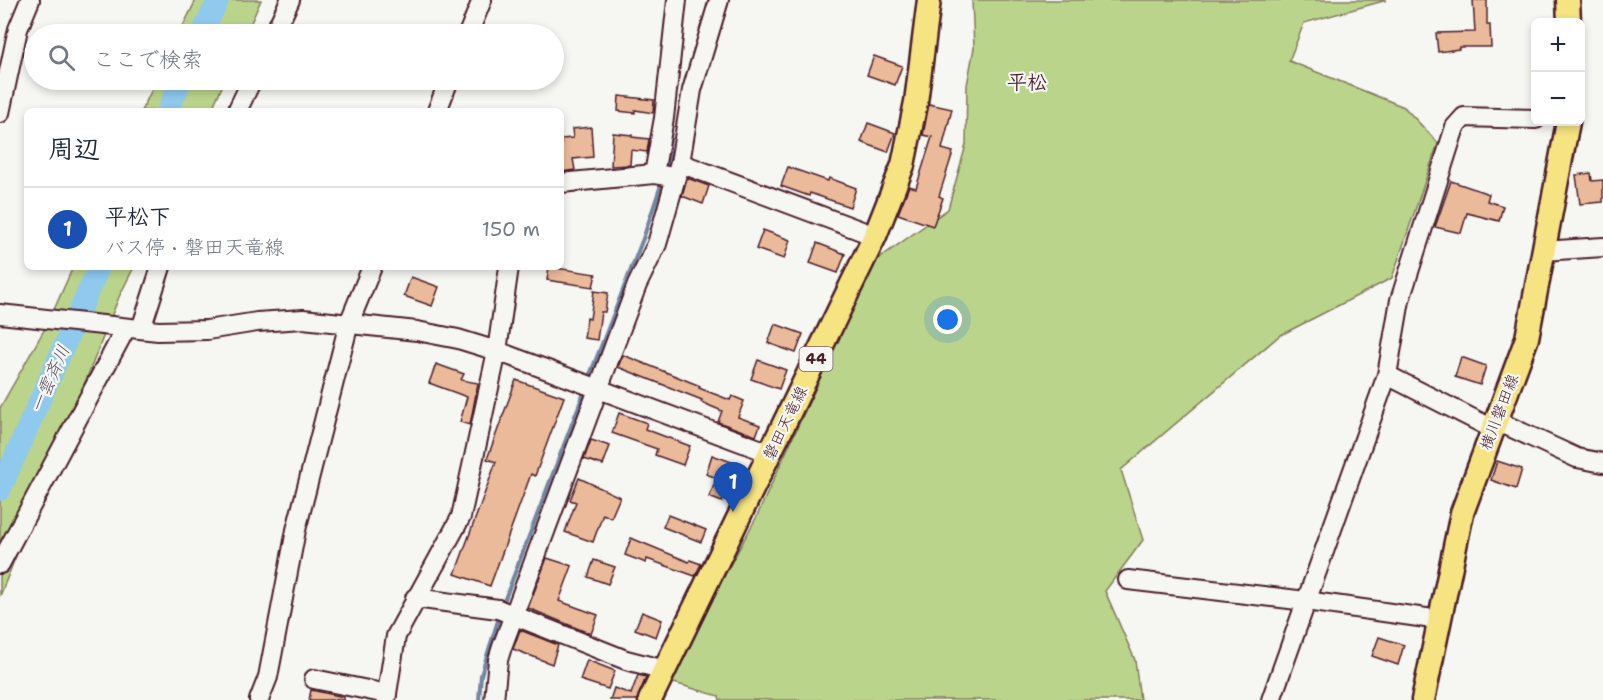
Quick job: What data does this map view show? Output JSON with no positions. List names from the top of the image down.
{
  "streets": {
    "main road": ["44", "横川磐田線", "磐田天竜線"]
  },
  "districts": ["平松"],
  "water": ["一雲斉川"],
  "page": {
    "map_buttons": ["+", "−"],
    "search": "ここで検索",
    "heading": "周辺",
    "list": [
      {
        "mark": "1",
        "name": "平松下",
        "note": "バス停 · 磐田天竜線",
        "value": "150 m"
      }
    ],
    "pins": "1"
  }
}
